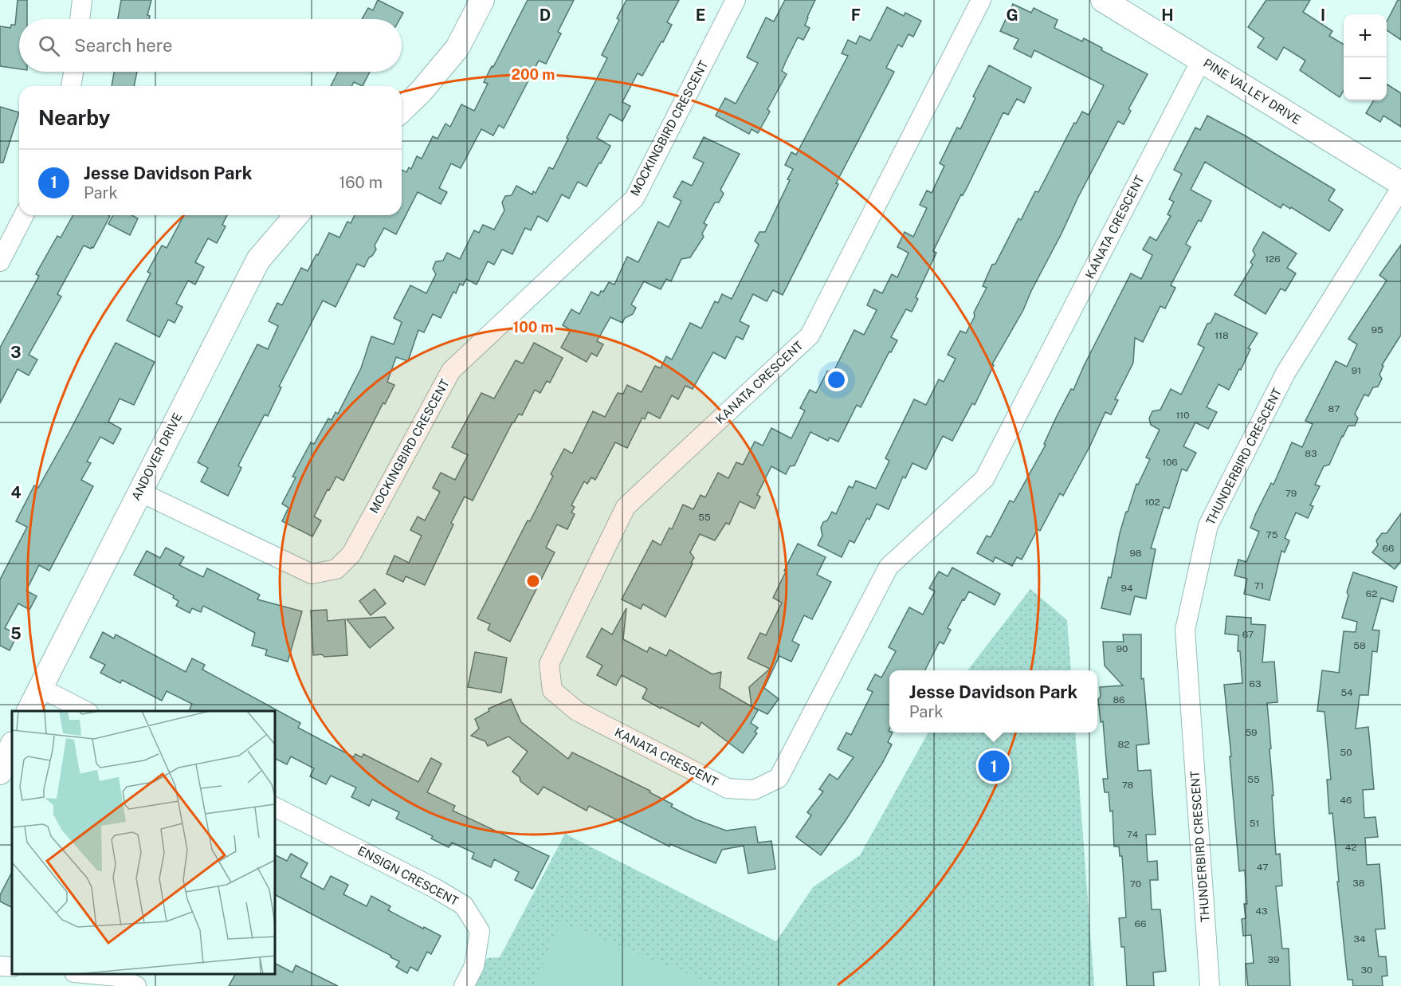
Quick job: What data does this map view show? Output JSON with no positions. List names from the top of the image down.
{
  "streets": {
    "street": [
      "PINE VALLEY DRIVE",
      "MOCKINGBIRD CRESCENT",
      "KANATA CRESCENT",
      "ANDOVER DRIVE",
      "THUNDERBIRD CRESCENT",
      "ENSIGN CRESCENT"
    ]
  },
  "crossings": [
    ["PINE VALLEY DRIVE", "KANATA CRESCENT"],
    ["MOCKINGBIRD CRESCENT", "ANDOVER DRIVE"]
  ],
  "house_numbers": [
    "126",
    "95",
    "118",
    "91",
    "87",
    "110",
    "83",
    "106",
    "79",
    "102",
    "55",
    "75",
    "66",
    "98",
    "71",
    "94",
    "62",
    "67",
    "58",
    "90",
    "63",
    "54",
    "86",
    "59",
    "82",
    "50",
    "55",
    "78",
    "46",
    "51",
    "74",
    "42",
    "47",
    "38",
    "70",
    "43",
    "66",
    "34",
    "39",
    "30"
  ],
  "page": {
    "map_buttons": ["+", "−"],
    "search": "Search here",
    "heading": "Nearby",
    "list": [
      {
        "mark": "1",
        "name": "Jesse Davidson Park",
        "note": "Park",
        "value": "160 m"
      }
    ],
    "popup": ["Jesse Davidson Park", "Park"],
    "pins": "1"
  },
  "grid": {
    "columns": [
      "D",
      "E",
      "F",
      "G",
      "H",
      "I"
    ],
    "rows": ["3", "4", "5"]
  },
  "rings": ["200 m", "100 m"]
}
